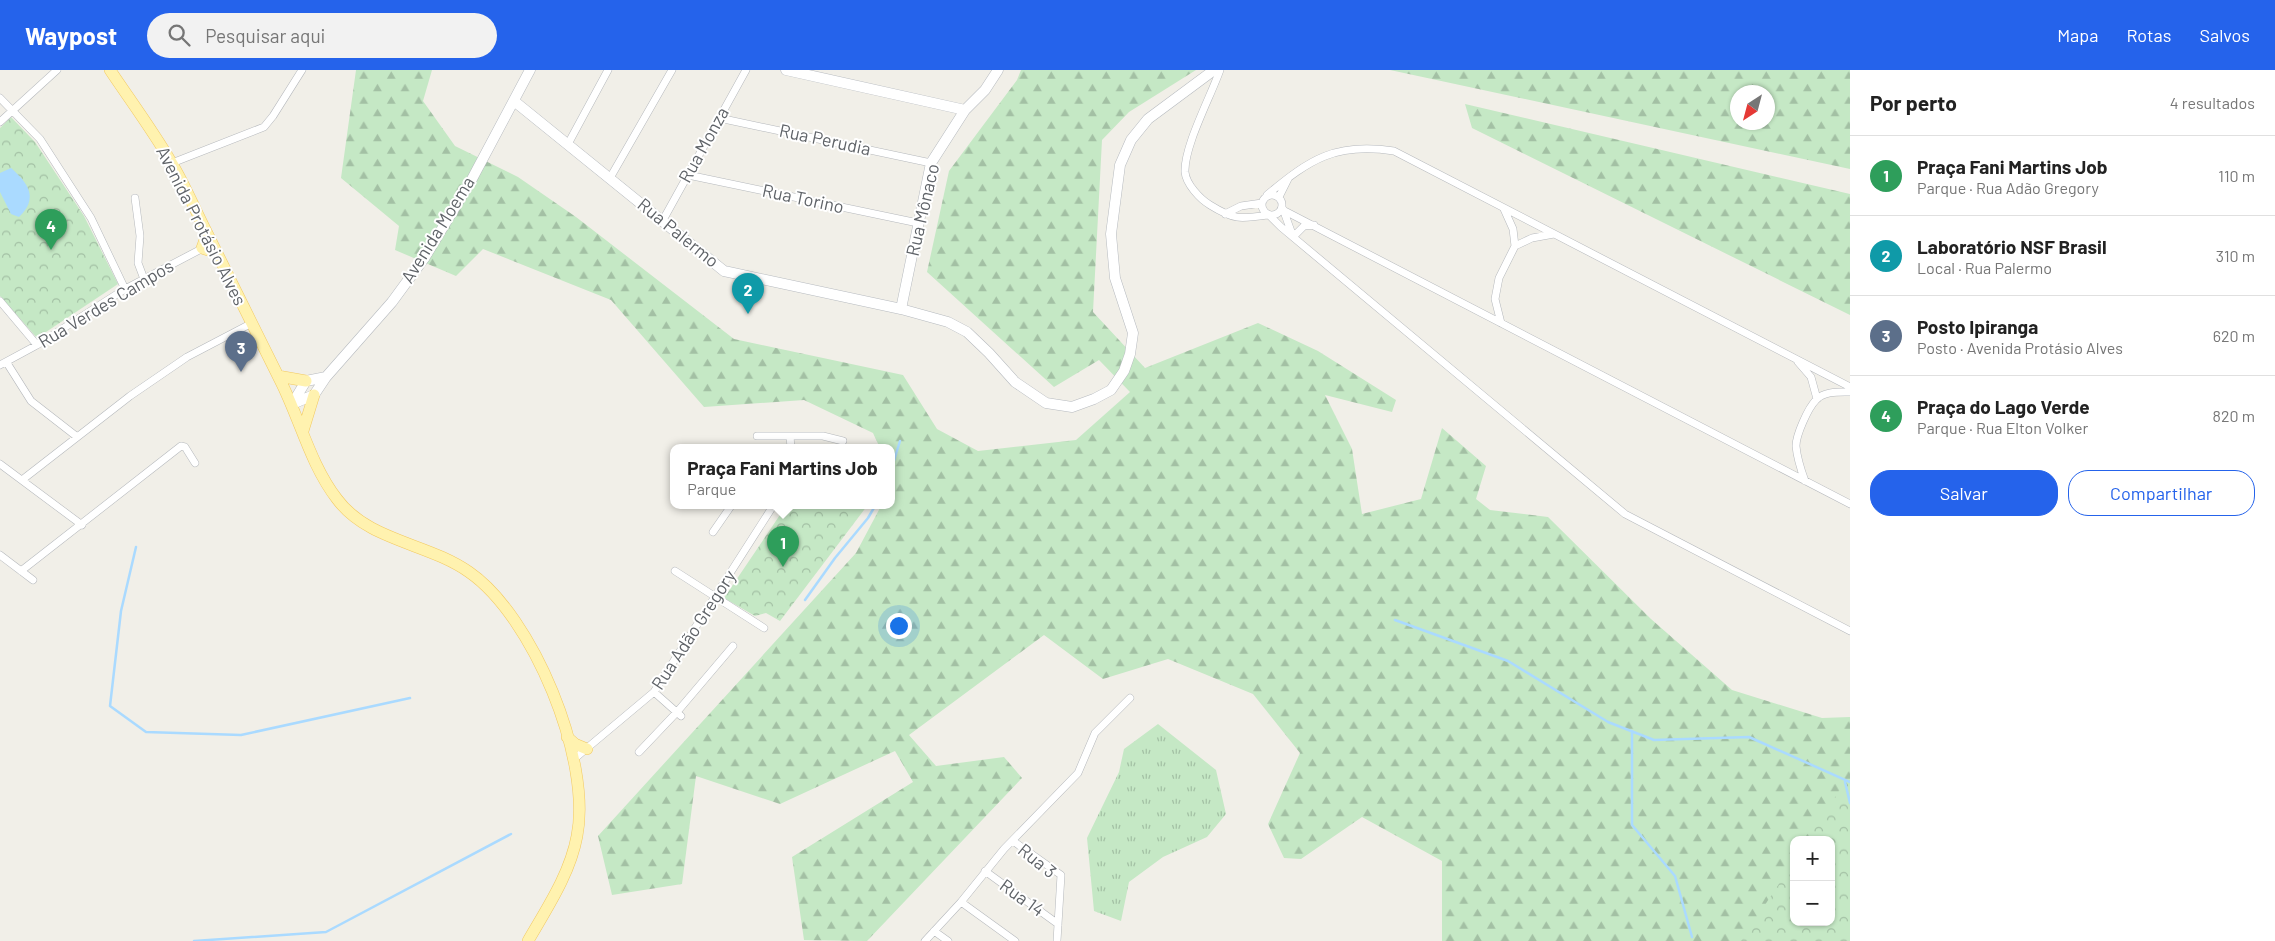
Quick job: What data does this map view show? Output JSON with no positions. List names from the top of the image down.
{
  "streets": {
    "main road": [
      "Rua Mônaco",
      "Avenida Protásio Alves",
      "Avenida Moema",
      "Rua Palermo"
    ],
    "street": [
      "Rua Perudia",
      "Rua Monza",
      "Rua Torino",
      "Rua Verdes Campos",
      "Rua Adão Gregory",
      "Rua 3",
      "Rua 14"
    ]
  },
  "crossings": [
    ["Rua Perudia", "Rua Monza"],
    ["Rua Perudia", "Rua Mônaco"],
    ["Rua Monza", "Rua Torino"],
    ["Rua Monza", "Rua Palermo"],
    ["Rua Torino", "Rua Mônaco"],
    ["Rua Mônaco", "Rua Palermo"],
    ["Avenida Protásio Alves", "Rua Verdes Campos"],
    ["Avenida Protásio Alves", "Rua Adão Gregory"],
    ["Avenida Moema", "Rua Palermo"],
    ["Rua 3", "Rua 14"]
  ],
  "north": "bottom left",
  "page": {
    "header": "Waypost",
    "search": "Pesquisar aqui",
    "nav": ["Mapa", "Rotas", "Salvos"],
    "heading": ["Por perto", "4 resultados"],
    "list": [
      {
        "mark": "1",
        "name": "Praça Fani Martins Job",
        "note": "Parque · Rua Adão Gregory",
        "value": "110 m"
      },
      {
        "mark": "2",
        "name": "Laboratório NSF Brasil",
        "note": "Local · Rua Palermo",
        "value": "310 m"
      },
      {
        "mark": "3",
        "name": "Posto Ipiranga",
        "note": "Posto · Avenida Protásio Alves",
        "value": "620 m"
      },
      {
        "mark": "4",
        "name": "Praça do Lago Verde",
        "note": "Parque · Rua Elton Volker",
        "value": "820 m"
      }
    ],
    "pins": [
      "4",
      "2",
      "3",
      "1"
    ],
    "popup": ["Praça Fani Martins Job", "Parque"],
    "buttons": ["Salvar", "Compartilhar"],
    "map_buttons": ["+", "−"]
  }
}
